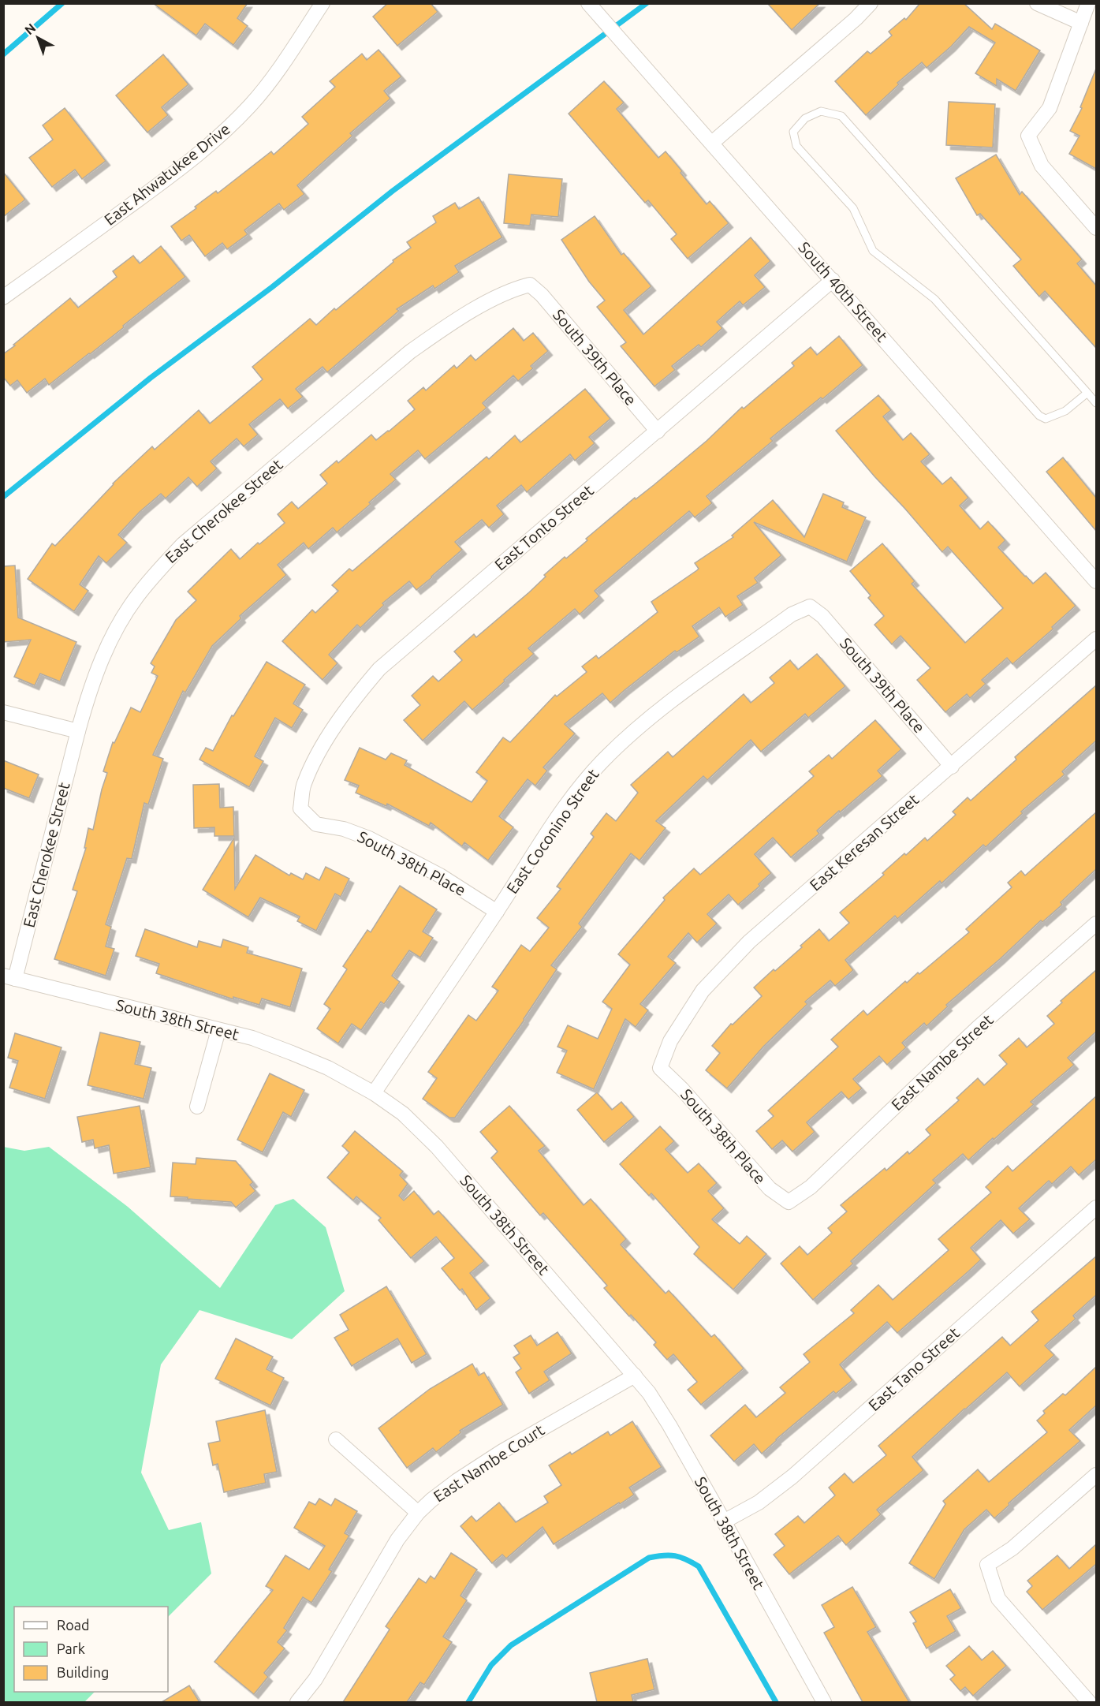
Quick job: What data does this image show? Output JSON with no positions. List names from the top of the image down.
{
  "streets": {
    "street": [
      "East Ahwatukee Drive",
      "South 40th Street",
      "South 39th Place",
      "East Cherokee Street",
      "East Tonto Street",
      "East Coconino Street",
      "East Keresan Street",
      "South 38th Place",
      "South 38th Street",
      "East Nambe Street",
      "East Tano Street",
      "East Nambe Court"
    ]
  },
  "crossings": [
    ["South 40th Street", "East Tonto Street"],
    ["South 39th Place", "East Cherokee Street"],
    ["South 39th Place", "East Tonto Street"],
    ["South 39th Place", "East Coconino Street"],
    ["South 39th Place", "East Keresan Street"],
    ["East Cherokee Street", "South 38th Street"],
    ["East Tonto Street", "South 38th Place"],
    ["East Coconino Street", "South 38th Place"],
    ["East Coconino Street", "South 38th Street"],
    ["East Keresan Street", "South 38th Place"],
    ["South 38th Place", "East Nambe Street"],
    ["South 38th Street", "East Tano Street"],
    ["South 38th Street", "East Nambe Court"]
  ],
  "legend": ["Road", "Park", "Building"],
  "north": "top left"
}
